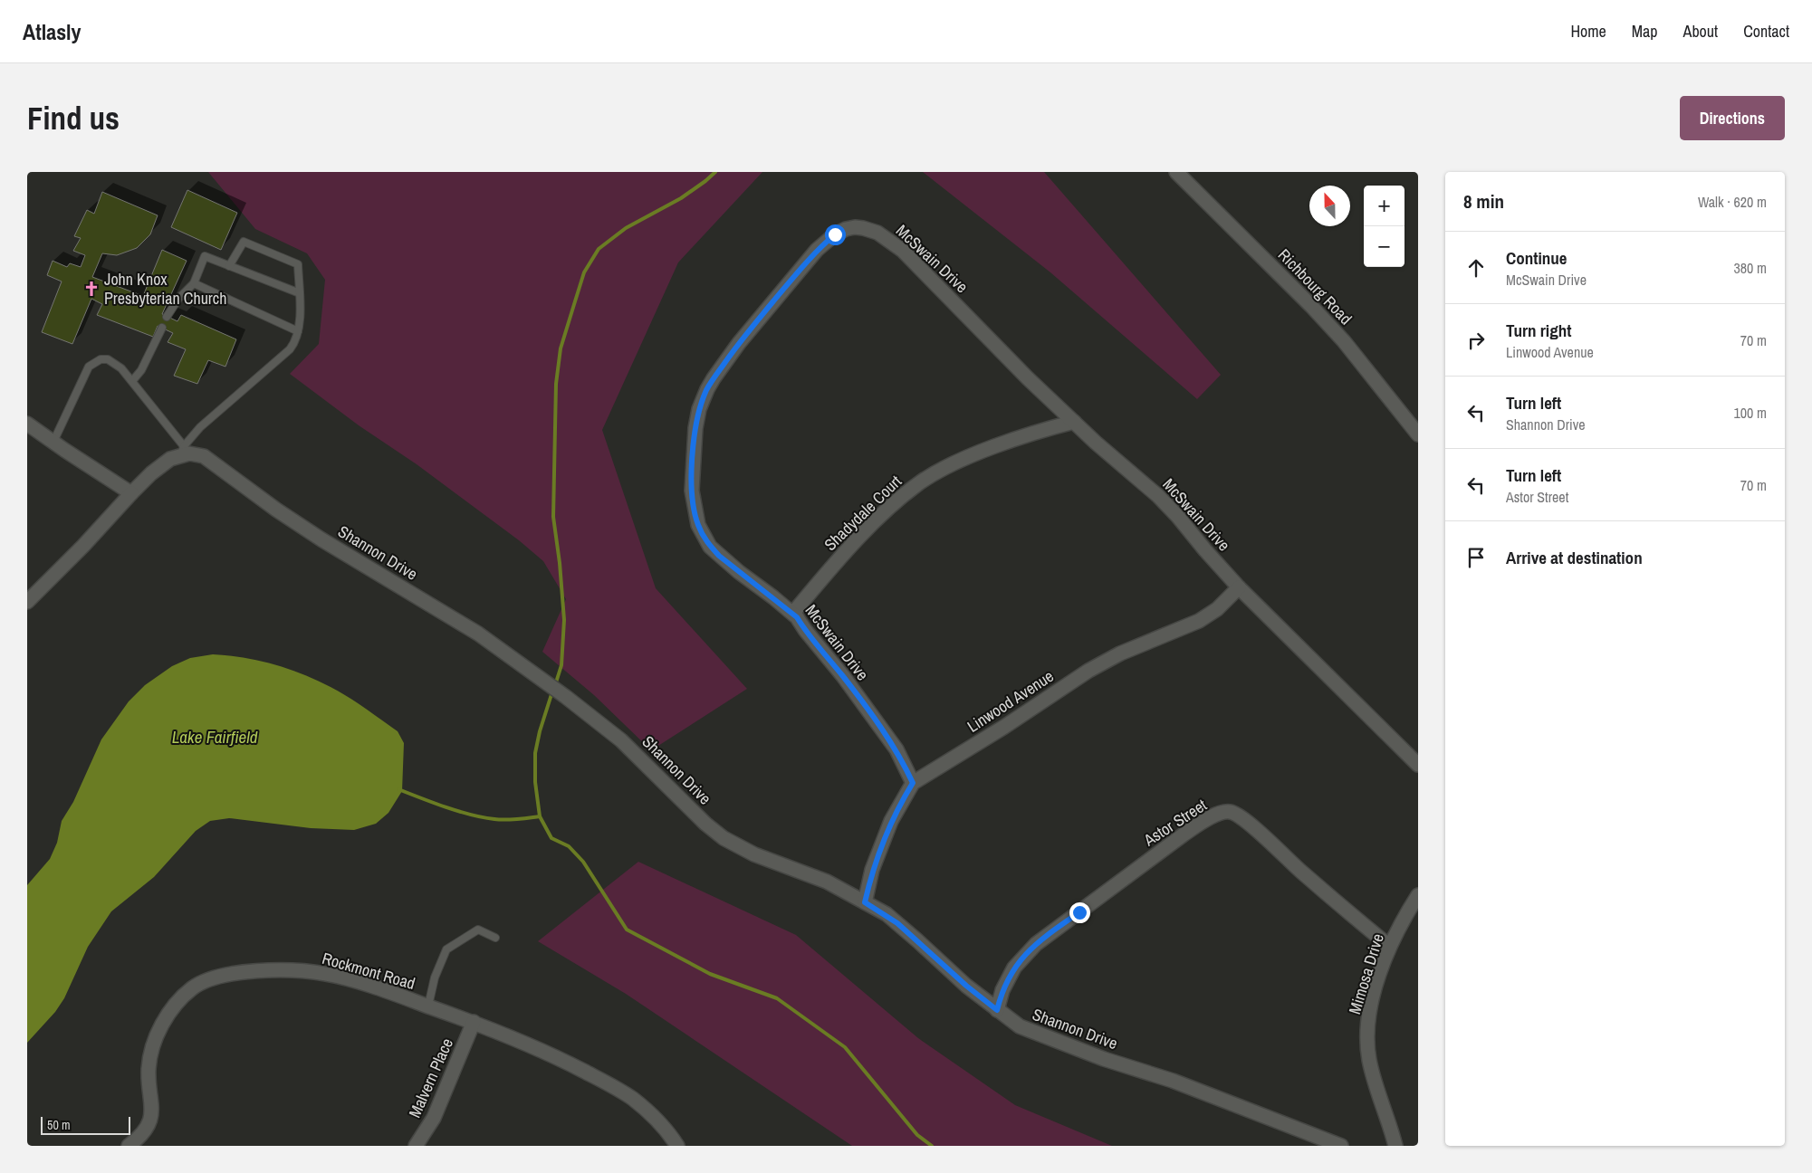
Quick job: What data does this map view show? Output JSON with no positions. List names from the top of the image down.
{
  "streets": {
    "street": [
      "McSwain Drive",
      "Richbourg Road",
      "Shadydale Court",
      "Shannon Drive",
      "Linwood Avenue",
      "Astor Street",
      "Rockmont Road",
      "Mimosa Drive",
      "Malvern Place"
    ]
  },
  "crossings": [
    ["McSwain Drive", "Shadydale Court"],
    ["McSwain Drive", "Linwood Avenue"],
    ["Shannon Drive", "Linwood Avenue"],
    ["Shannon Drive", "Astor Street"],
    ["Astor Street", "Mimosa Drive"],
    ["Rockmont Road", "Malvern Place"]
  ],
  "water": ["Lake Fairfield"],
  "places": {
    "church": ["John Knox Presbyterian Church"]
  },
  "scale_bar": "50 m",
  "north": "top",
  "page": {
    "header": "Atlasly",
    "nav": [
      "Home",
      "Map",
      "About",
      "Contact"
    ],
    "buttons": "Directions",
    "title": "Find us",
    "heading": ["8 min", "Walk · 620 m"],
    "map_buttons": ["+", "−"],
    "list": [
      ["Continue", "McSwain Drive", "380 m"],
      ["Turn right", "Linwood Avenue", "70 m"],
      ["Turn left", "Shannon Drive", "100 m"],
      ["Turn left", "Astor Street", "70 m"],
      "Arrive at destination"
    ],
    "scale": "50 m"
  }
}
